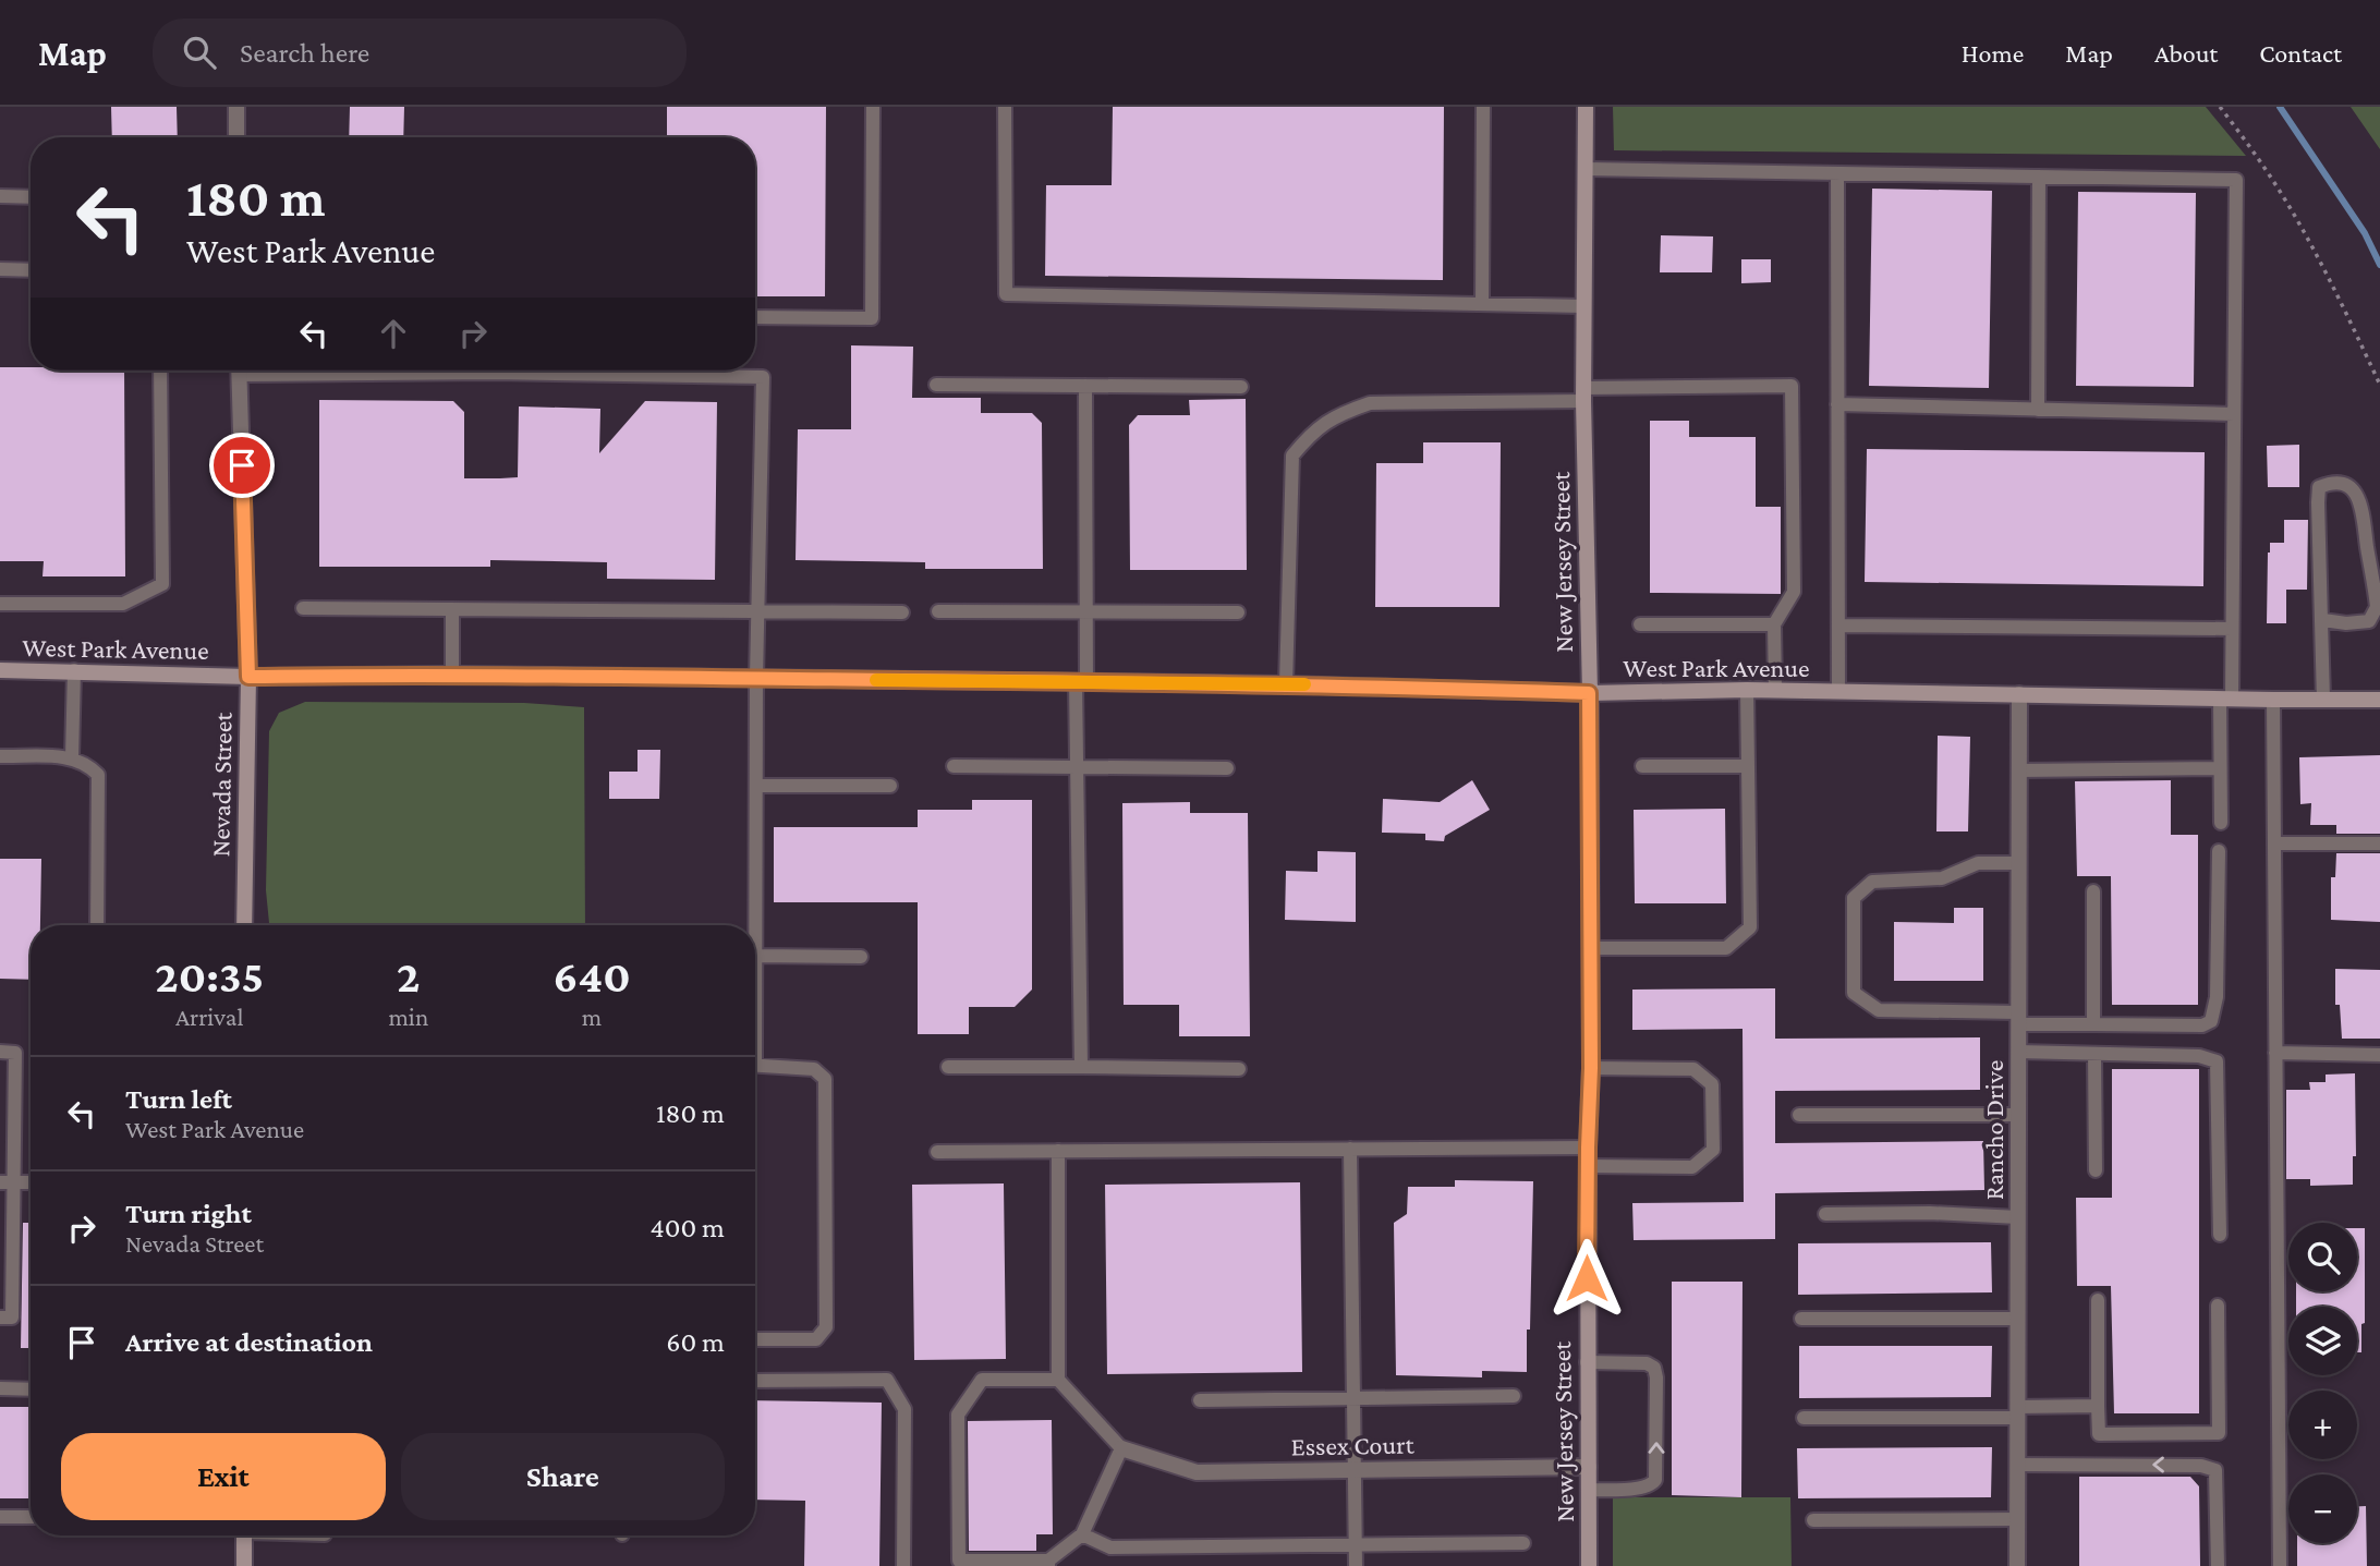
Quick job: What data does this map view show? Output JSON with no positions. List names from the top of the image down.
{
  "streets": {
    "street": [
      "New Jersey Street",
      "West Park Avenue",
      "Nevada Street",
      "Rancho Drive",
      "Essex Court"
    ]
  },
  "crossings": [
    ["New Jersey Street", "West Park Avenue"],
    ["New Jersey Street", "Essex Court"],
    ["West Park Avenue", "Nevada Street"],
    ["West Park Avenue", "Rancho Drive"]
  ],
  "page": {
    "header": "Map",
    "search": "Search here",
    "nav": [
      "Home",
      "Map",
      "About",
      "Contact"
    ],
    "turn": ["180 m", "West Park Avenue"],
    "eta": [
      "20:35",
      "Arrival",
      "2",
      "min",
      "640",
      "m"
    ],
    "list": [
      {
        "name": "Turn left",
        "note": "West Park Avenue",
        "value": "180 m"
      },
      {
        "name": "Turn right",
        "note": "Nevada Street",
        "value": "400 m"
      },
      {
        "name": "Arrive at destination",
        "value": "60 m"
      }
    ],
    "map_buttons": ["+", "−"],
    "buttons": ["Exit", "Share"]
  }
}
